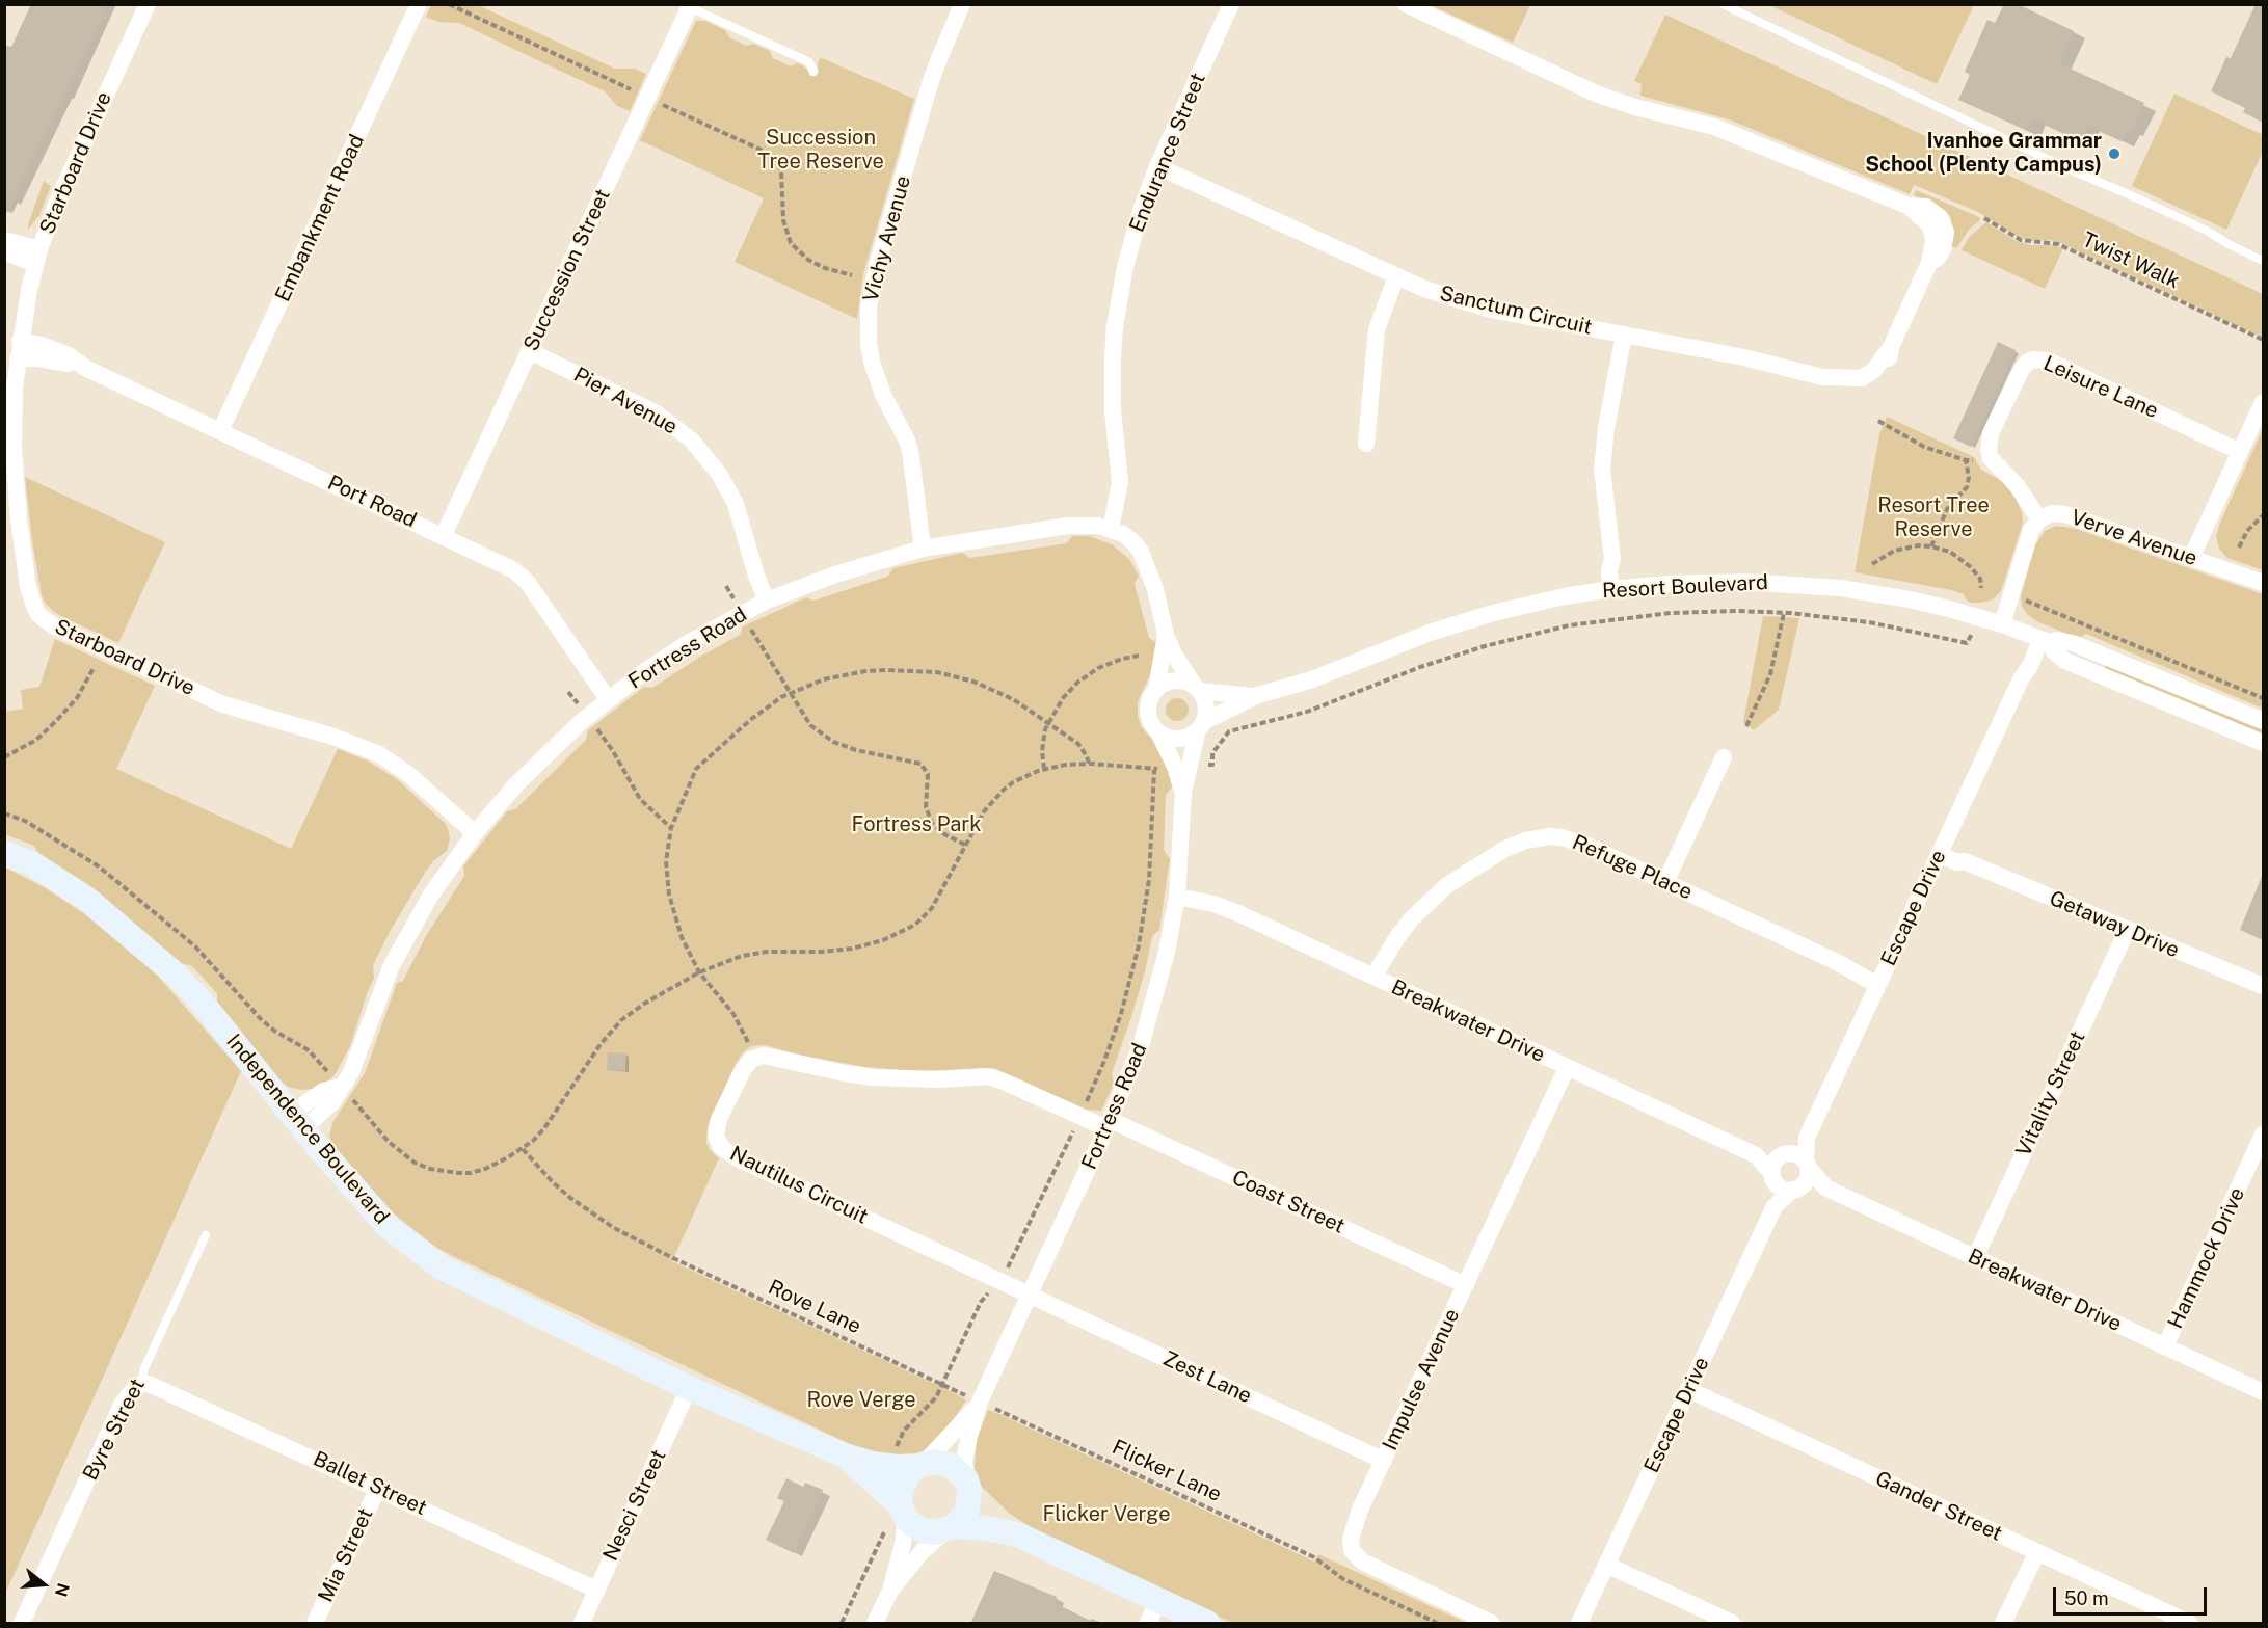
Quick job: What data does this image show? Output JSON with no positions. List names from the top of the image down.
{
  "streets": {
    "street": [
      "Endurance Street",
      "Starboard Drive",
      "Embankment Road",
      "Vichy Avenue",
      "Succession Street",
      "Sanctum Circuit",
      "Leisure Lane",
      "Pier Avenue",
      "Port Road",
      "Verve Avenue",
      "Resort Boulevard",
      "Fortress Road",
      "Refuge Place",
      "Escape Drive",
      "Getaway Drive",
      "Breakwater Drive",
      "Vitality Street",
      "Independence Boulevard",
      "Nautilus Circuit",
      "Coast Street",
      "Hammock Drive",
      "Zest Lane",
      "Impulse Avenue",
      "Byre Street",
      "Ballet Street",
      "Nesci Street",
      "Gander Street",
      "Mia Street"
    ],
    "path": ["Twist Walk", "Rove Lane", "Flicker Lane"]
  },
  "crossings": [
    ["Endurance Street", "Sanctum Circuit"],
    ["Endurance Street", "Fortress Road"],
    ["Starboard Drive", "Port Road"],
    ["Starboard Drive", "Fortress Road"],
    ["Embankment Road", "Port Road"],
    ["Vichy Avenue", "Fortress Road"],
    ["Succession Street", "Pier Avenue"],
    ["Succession Street", "Port Road"],
    ["Pier Avenue", "Fortress Road"],
    ["Port Road", "Fortress Road"],
    ["Verve Avenue", "Resort Boulevard"],
    ["Resort Boulevard", "Fortress Road"],
    ["Resort Boulevard", "Escape Drive"],
    ["Fortress Road", "Breakwater Drive"],
    ["Fortress Road", "Independence Boulevard"],
    ["Fortress Road", "Nautilus Circuit"],
    ["Fortress Road", "Coast Street"],
    ["Fortress Road", "Zest Lane"],
    ["Refuge Place", "Escape Drive"],
    ["Refuge Place", "Breakwater Drive"],
    ["Escape Drive", "Getaway Drive"],
    ["Escape Drive", "Breakwater Drive"],
    ["Escape Drive", "Gander Street"],
    ["Getaway Drive", "Vitality Street"],
    ["Breakwater Drive", "Vitality Street"],
    ["Breakwater Drive", "Hammock Drive"],
    ["Breakwater Drive", "Impulse Avenue"],
    ["Independence Boulevard", "Nesci Street"],
    ["Nautilus Circuit", "Rove Lane"],
    ["Nautilus Circuit", "Zest Lane"],
    ["Coast Street", "Impulse Avenue"],
    ["Zest Lane", "Impulse Avenue"],
    ["Byre Street", "Ballet Street"],
    ["Ballet Street", "Nesci Street"],
    ["Ballet Street", "Mia Street"]
  ],
  "parks": [
    "Succession Tree Reserve",
    "Resort Tree Reserve",
    "Fortress Park",
    "Rove Verge",
    "Flicker Verge"
  ],
  "places": ["Ivanhoe Grammar School (Plenty Campus)"],
  "scale_bar": "50 m",
  "north": "right"
}
